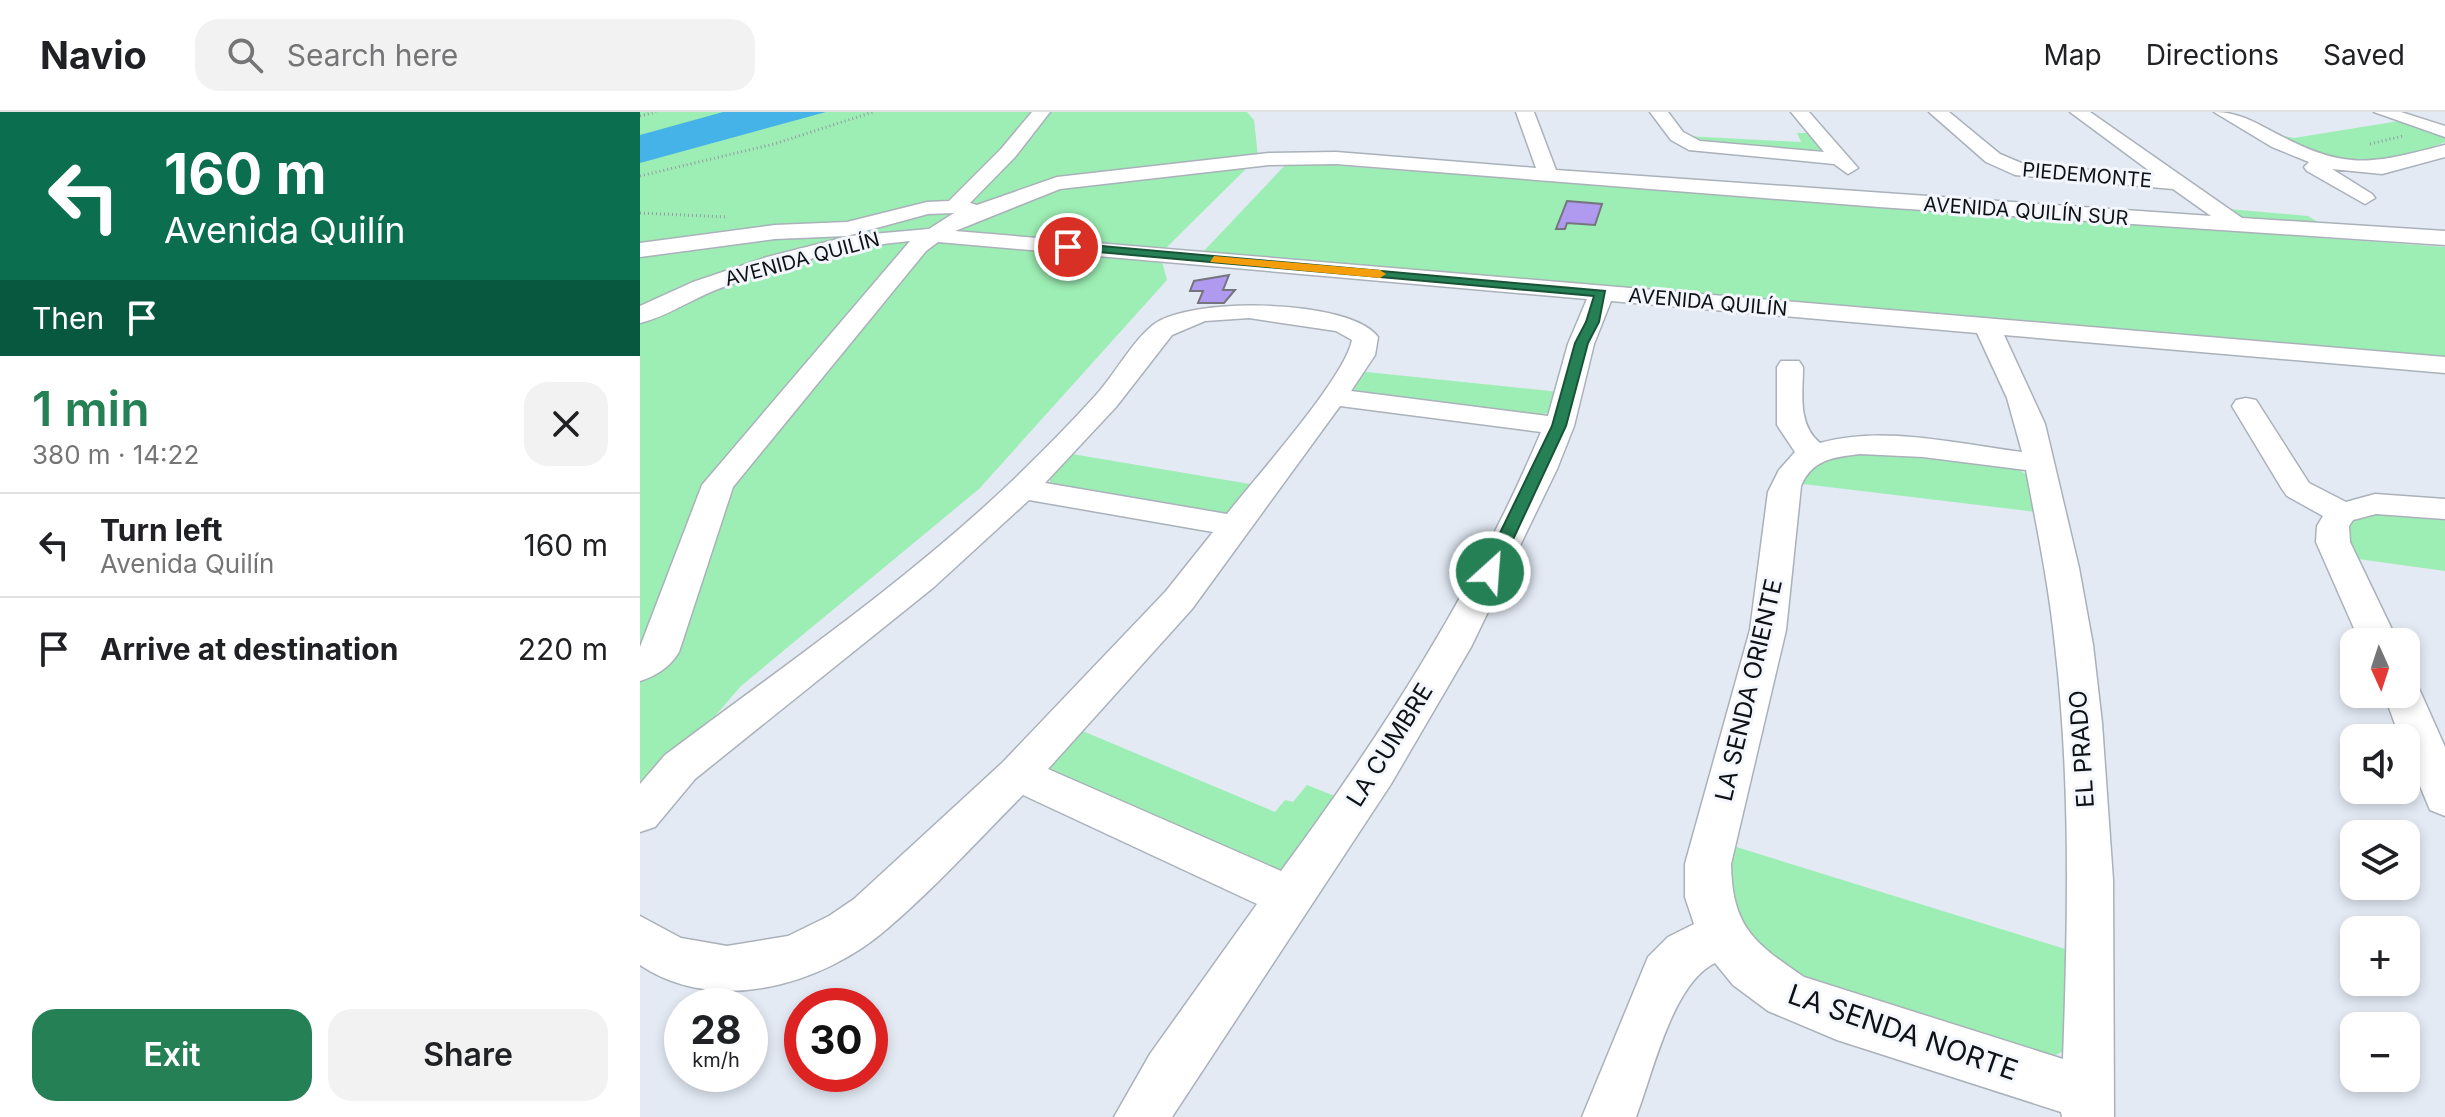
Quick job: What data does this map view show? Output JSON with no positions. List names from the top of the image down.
{
  "streets": {
    "street": [
      "PIEDEMONTE",
      "AVENIDA QUILÍN SUR",
      "AVENIDA QUILÍN",
      "LA SENDA ORIENTE",
      "LA CUMBRE",
      "EL PRADO",
      "LA SENDA NORTE"
    ]
  },
  "crossings": [
    ["PIEDEMONTE", "AVENIDA QUILÍN SUR"],
    ["AVENIDA QUILÍN", "LA CUMBRE"],
    ["AVENIDA QUILÍN", "EL PRADO"],
    ["LA SENDA ORIENTE", "LA SENDA NORTE"],
    ["EL PRADO", "LA SENDA NORTE"]
  ],
  "north": "bottom",
  "page": {
    "header": "Navio",
    "search": "Search here",
    "nav": ["Map", "Directions", "Saved"],
    "turn": ["160 m", "Avenida Quilín"],
    "then": "Then",
    "heading": ["1 min", "380 m · 14:22"],
    "list": [
      {
        "name": "Turn left",
        "note": "Avenida Quilín",
        "value": "160 m"
      },
      {
        "name": "Arrive at destination",
        "value": "220 m"
      }
    ],
    "map_buttons": ["+", "−"],
    "speed": "28 km/h",
    "limit": "30",
    "buttons": ["Exit", "Share"]
  }
}
